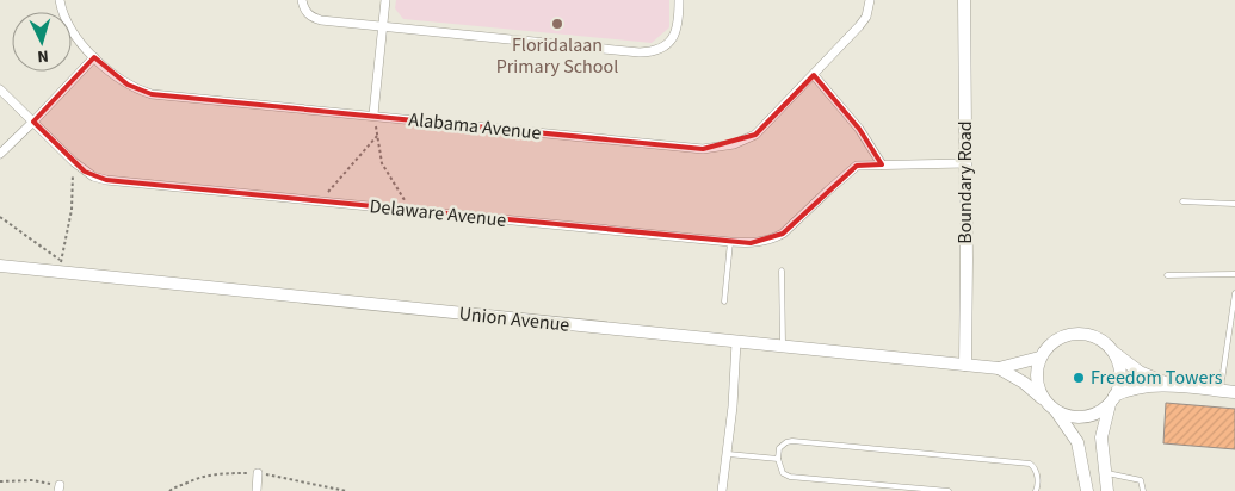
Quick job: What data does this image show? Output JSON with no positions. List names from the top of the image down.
{
  "streets": {
    "street": [
      "Alabama Avenue",
      "Boundary Road",
      "Delaware Avenue",
      "Union Avenue"
    ]
  },
  "crossings": [
    ["Boundary Road", "Delaware Avenue"],
    ["Boundary Road", "Union Avenue"]
  ],
  "places": ["Floridalaan Primary School", "Freedom Towers"],
  "north": "bottom"
}
